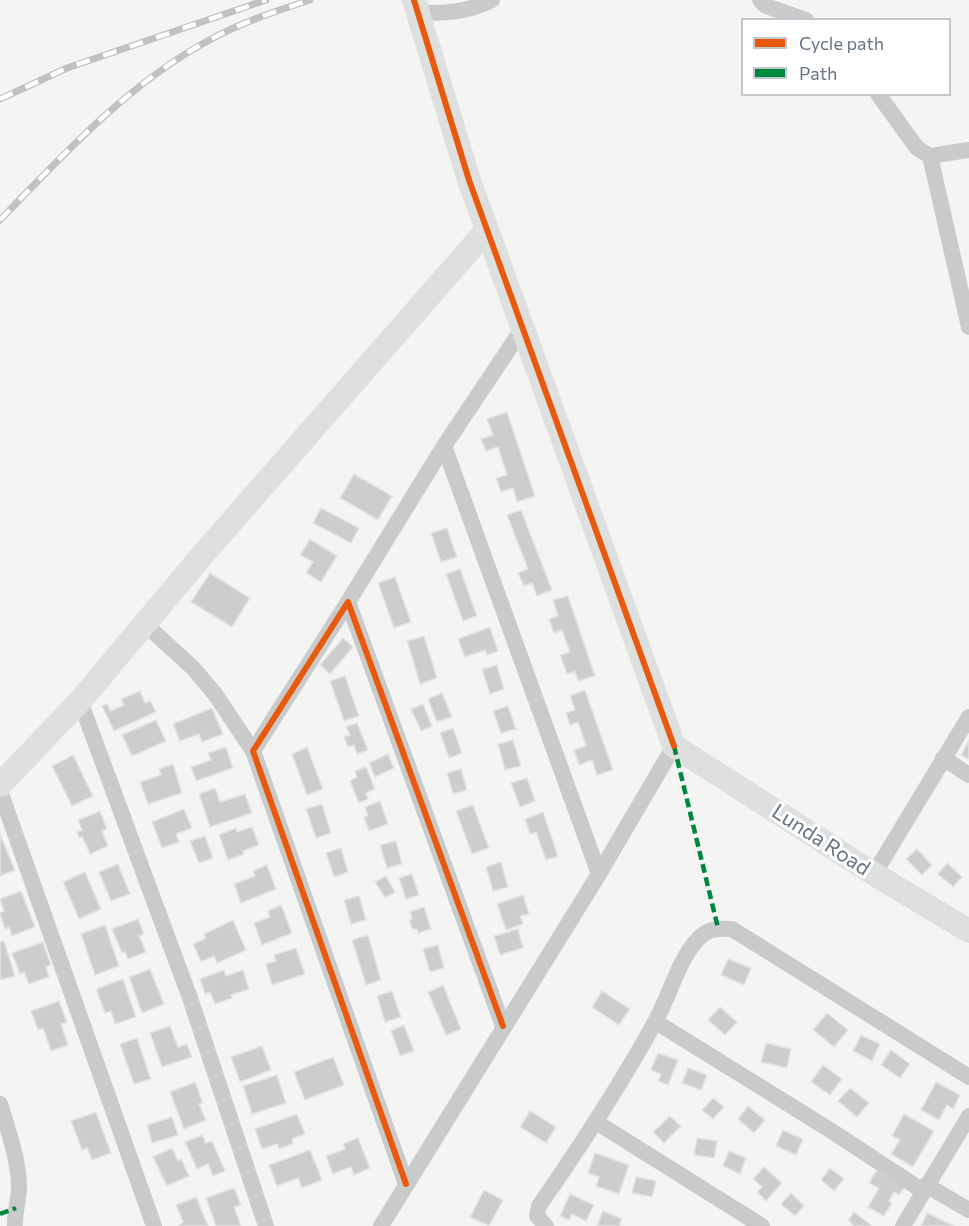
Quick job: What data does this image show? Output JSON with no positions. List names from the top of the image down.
{
  "streets": {
    "street": ["Lunda Road"]
  },
  "legend": ["Cycle path", "Path"]
}
